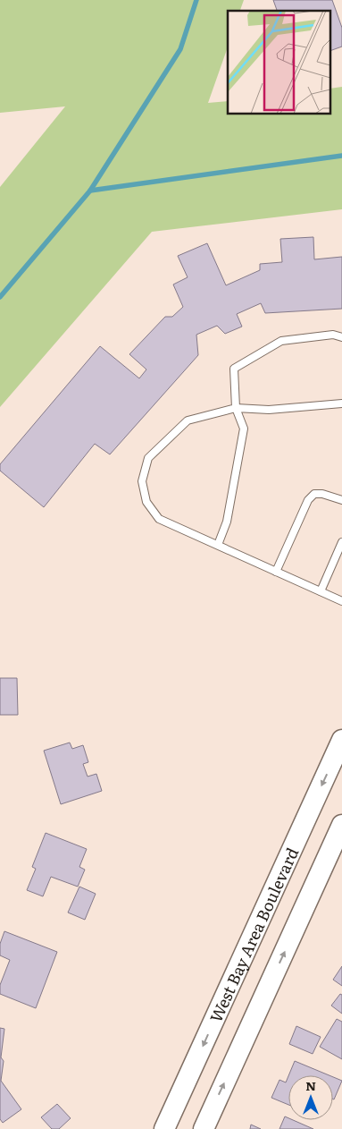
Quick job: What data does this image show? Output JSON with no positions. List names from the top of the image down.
{
  "streets": {
    "main road": ["West Bay Area Boulevard"]
  },
  "north": "top"
}
